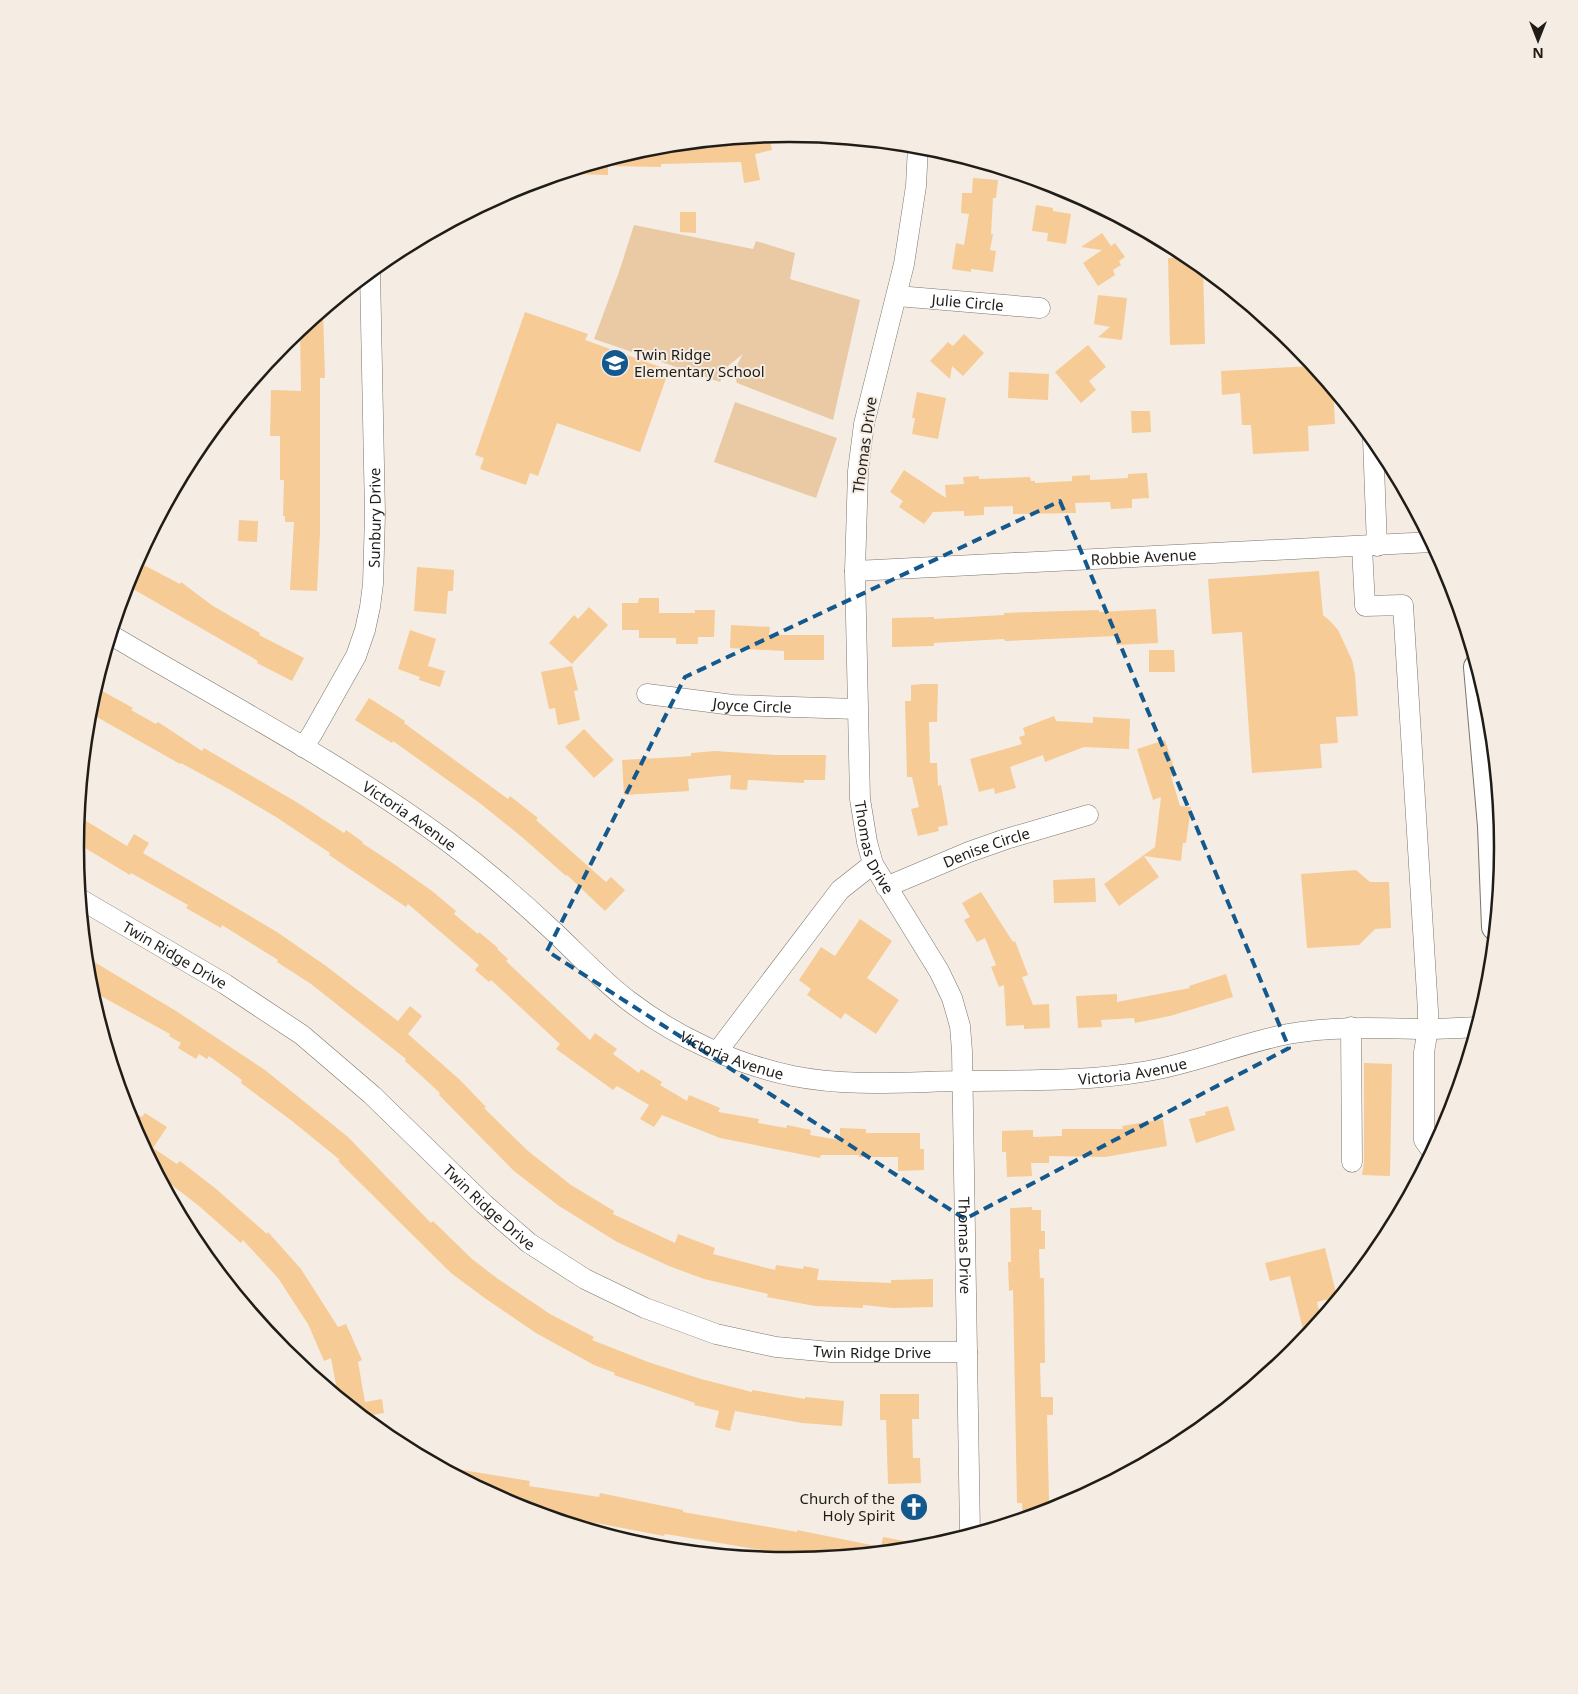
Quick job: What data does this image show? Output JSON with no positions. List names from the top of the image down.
{
  "streets": {
    "street": [
      "Julie Circle",
      "Thomas Drive",
      "Sunbury Drive",
      "Robbie Avenue",
      "Joyce Circle",
      "Victoria Avenue",
      "Denise Circle",
      "Twin Ridge Drive"
    ]
  },
  "crossings": [
    ["Julie Circle", "Thomas Drive"],
    ["Thomas Drive", "Robbie Avenue"],
    ["Thomas Drive", "Joyce Circle"],
    ["Thomas Drive", "Victoria Avenue"],
    ["Thomas Drive", "Denise Circle"],
    ["Thomas Drive", "Twin Ridge Drive"],
    ["Sunbury Drive", "Victoria Avenue"]
  ],
  "places": {
    "school or university": ["Twin Ridge Elementary School"],
    "church": ["Church of the Holy Spirit"]
  },
  "north": "bottom"
}
